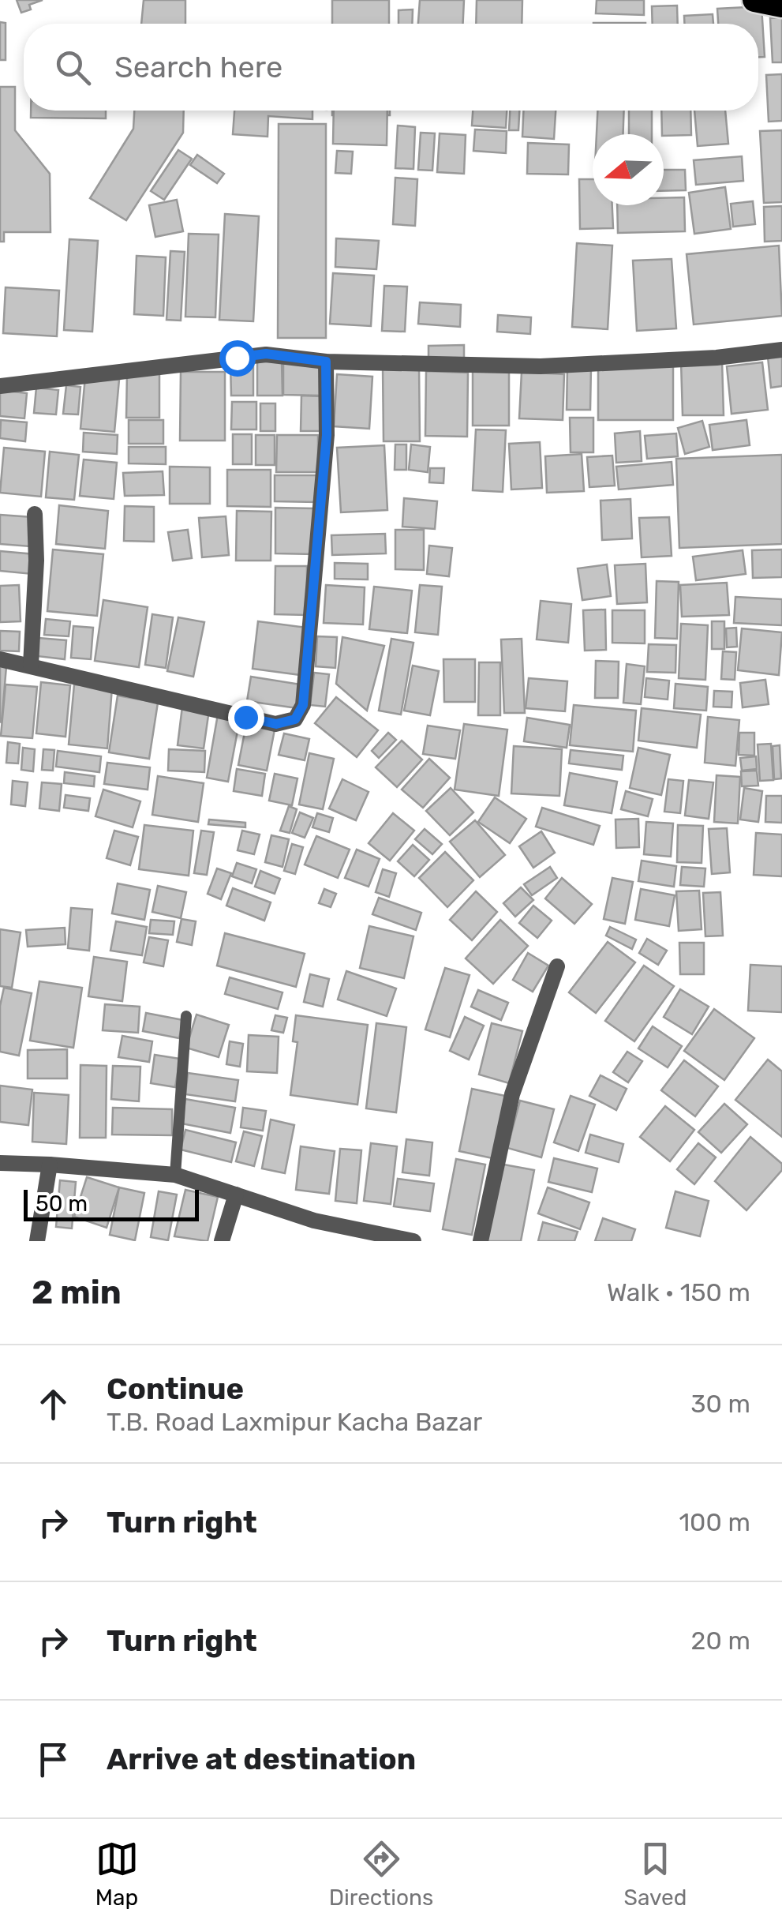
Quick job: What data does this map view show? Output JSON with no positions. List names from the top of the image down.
{
  "scale_bar": "50 m",
  "north": "left",
  "page": {
    "search": "Search here",
    "scale": "50 m",
    "heading": ["2 min", "Walk · 150 m"],
    "list": [
      ["Continue", "T.B. Road Laxmipur Kacha Bazar", "30 m"],
      ["Turn right", "100 m"],
      ["Turn right", "20 m"],
      "Arrive at destination"
    ],
    "nav": ["Map", "Directions", "Saved"]
  }
}
